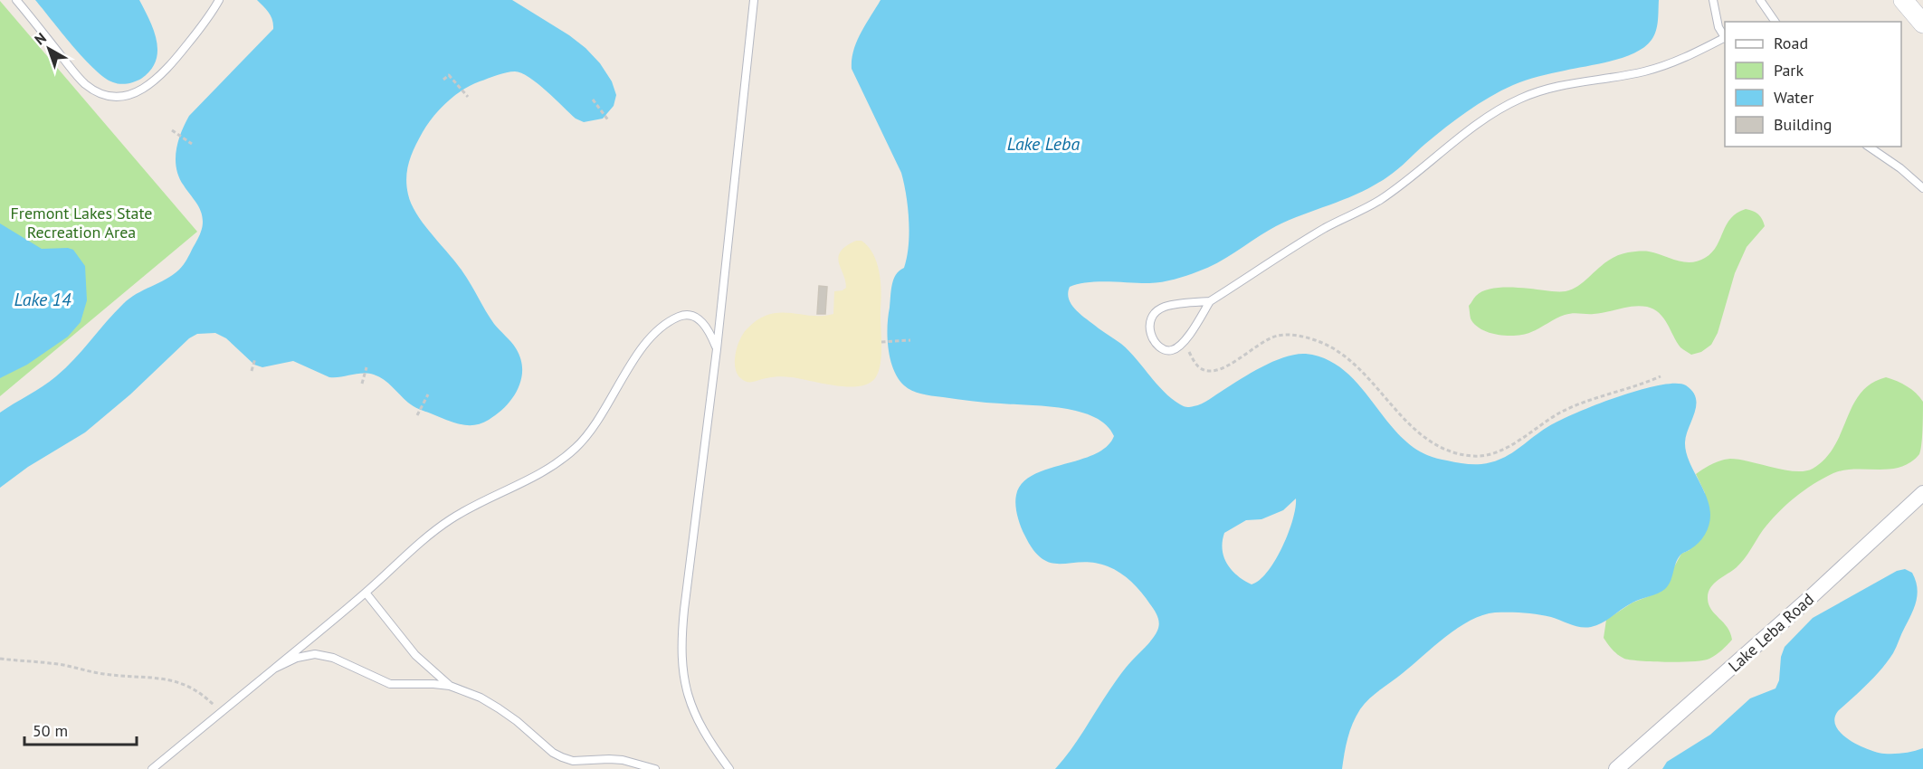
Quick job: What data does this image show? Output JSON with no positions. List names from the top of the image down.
{
  "streets": {
    "street": ["Lake Leba Road"]
  },
  "water": ["Lake Leba", "Lake 14"],
  "parks": ["Fremont Lakes State Recreation Area"],
  "legend": [
    "Road",
    "Park",
    "Water",
    "Building"
  ],
  "scale_bar": "50 m",
  "north": "top left"
}
